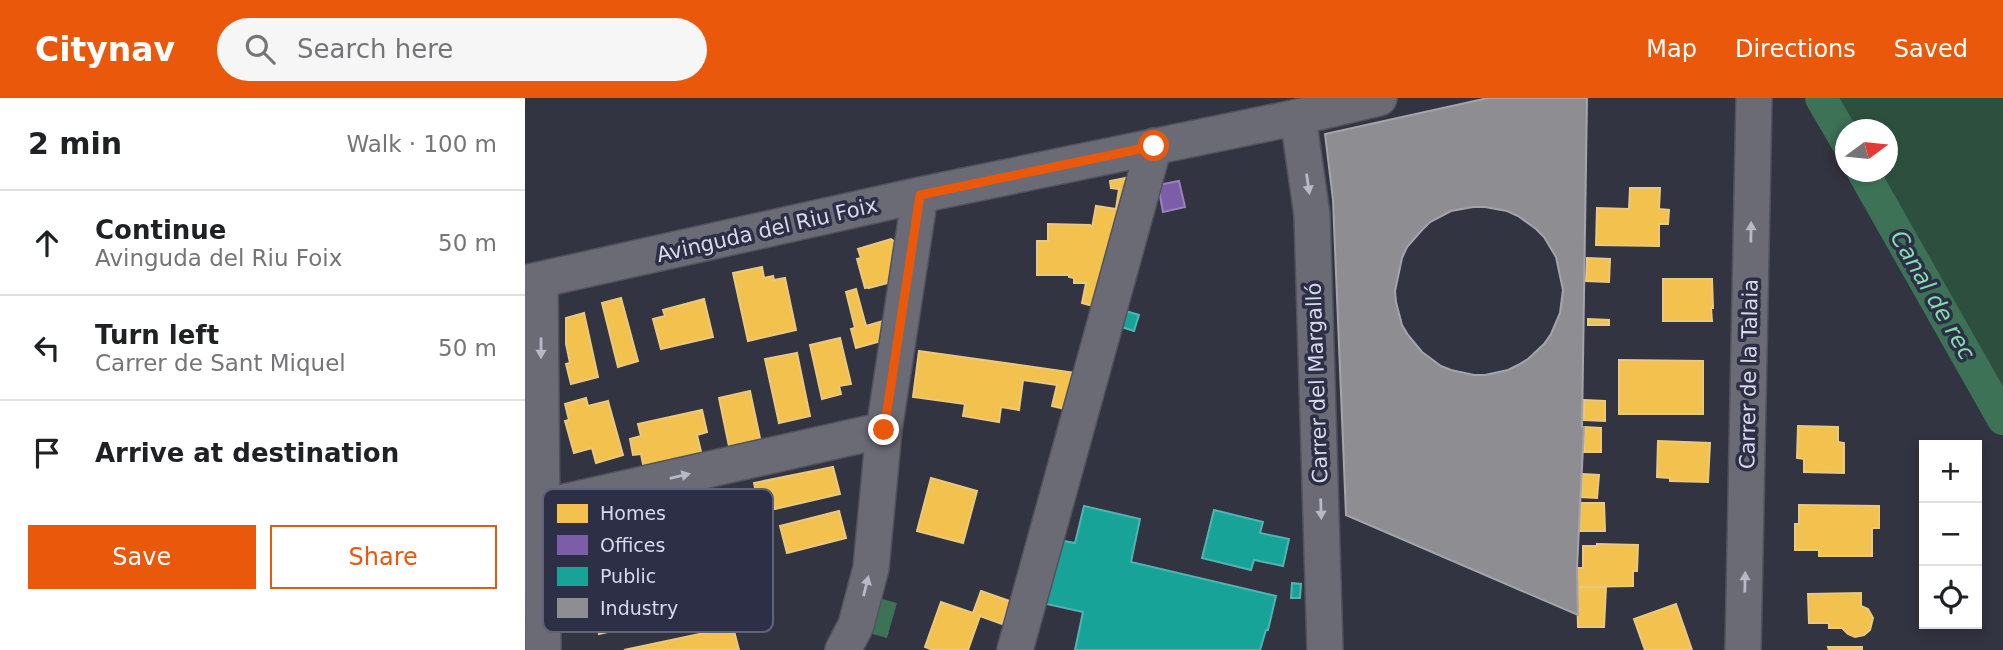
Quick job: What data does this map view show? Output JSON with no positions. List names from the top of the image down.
{
  "streets": {
    "street": ["Avinguda del Riu Foix", "Carrer de la Talaia", "Carrer del Margalló"]
  },
  "crossings": [
    ["Avinguda del Riu Foix", "Carrer del Margalló"]
  ],
  "one_way": ["Carrer de la Talaia"],
  "water": ["Canal de rec"],
  "legend": [
    "Homes",
    "Offices",
    "Public",
    "Industry"
  ],
  "north": "right",
  "page": {
    "header": "Citynav",
    "search": "Search here",
    "nav": ["Map", "Directions", "Saved"],
    "heading": ["2 min", "Walk · 100 m"],
    "list": [
      ["Continue", "Avinguda del Riu Foix", "50 m"],
      ["Turn left", "Carrer de Sant Miquel", "50 m"],
      "Arrive at destination"
    ],
    "map_buttons": ["+", "−"],
    "buttons": ["Save", "Share"]
  }
}
